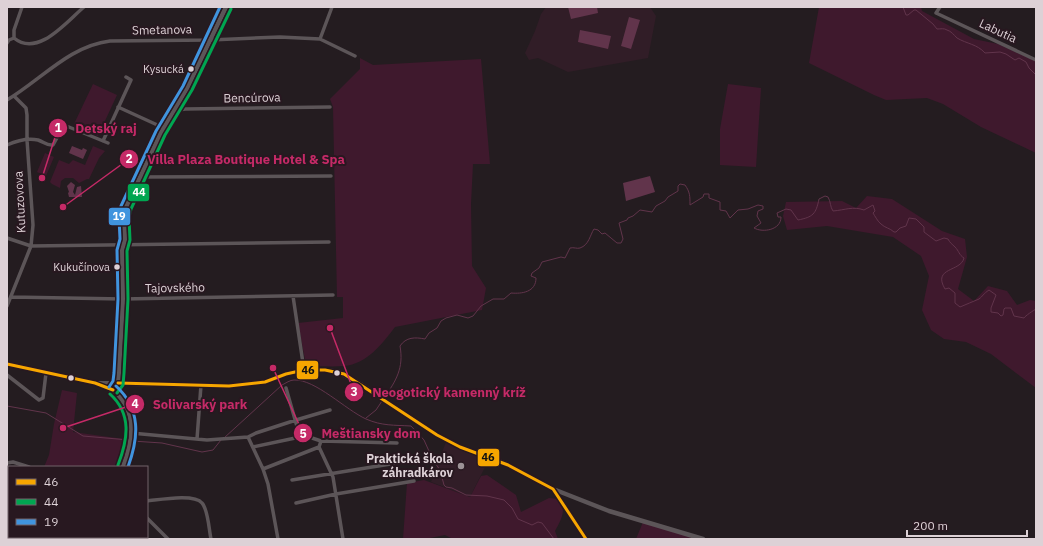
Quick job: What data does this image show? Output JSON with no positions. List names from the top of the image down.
{
  "streets": {
    "street": [
      "Smetanova",
      "Labutia",
      "Bencúrova",
      "Kutuzovova",
      "Tajovského"
    ]
  },
  "crossings": [
    ["Smetanova", "Kutuzovova"],
    ["Kutuzovova", "Tajovského"]
  ],
  "places": [
    "Kysucká",
    "Detský raj",
    "Villa Plaza Boutique Hotel & Spa",
    "Kukučínova",
    "Neogotický kamenný kríž",
    "Meštiansky dom",
    "Solivarský park",
    "Praktická škola záhradkárov"
  ],
  "lines": ["transit line 19", "transit line 44", "transit line 46"],
  "legend": ["46", "44", "19"],
  "scale_bar": "200 m"
}
